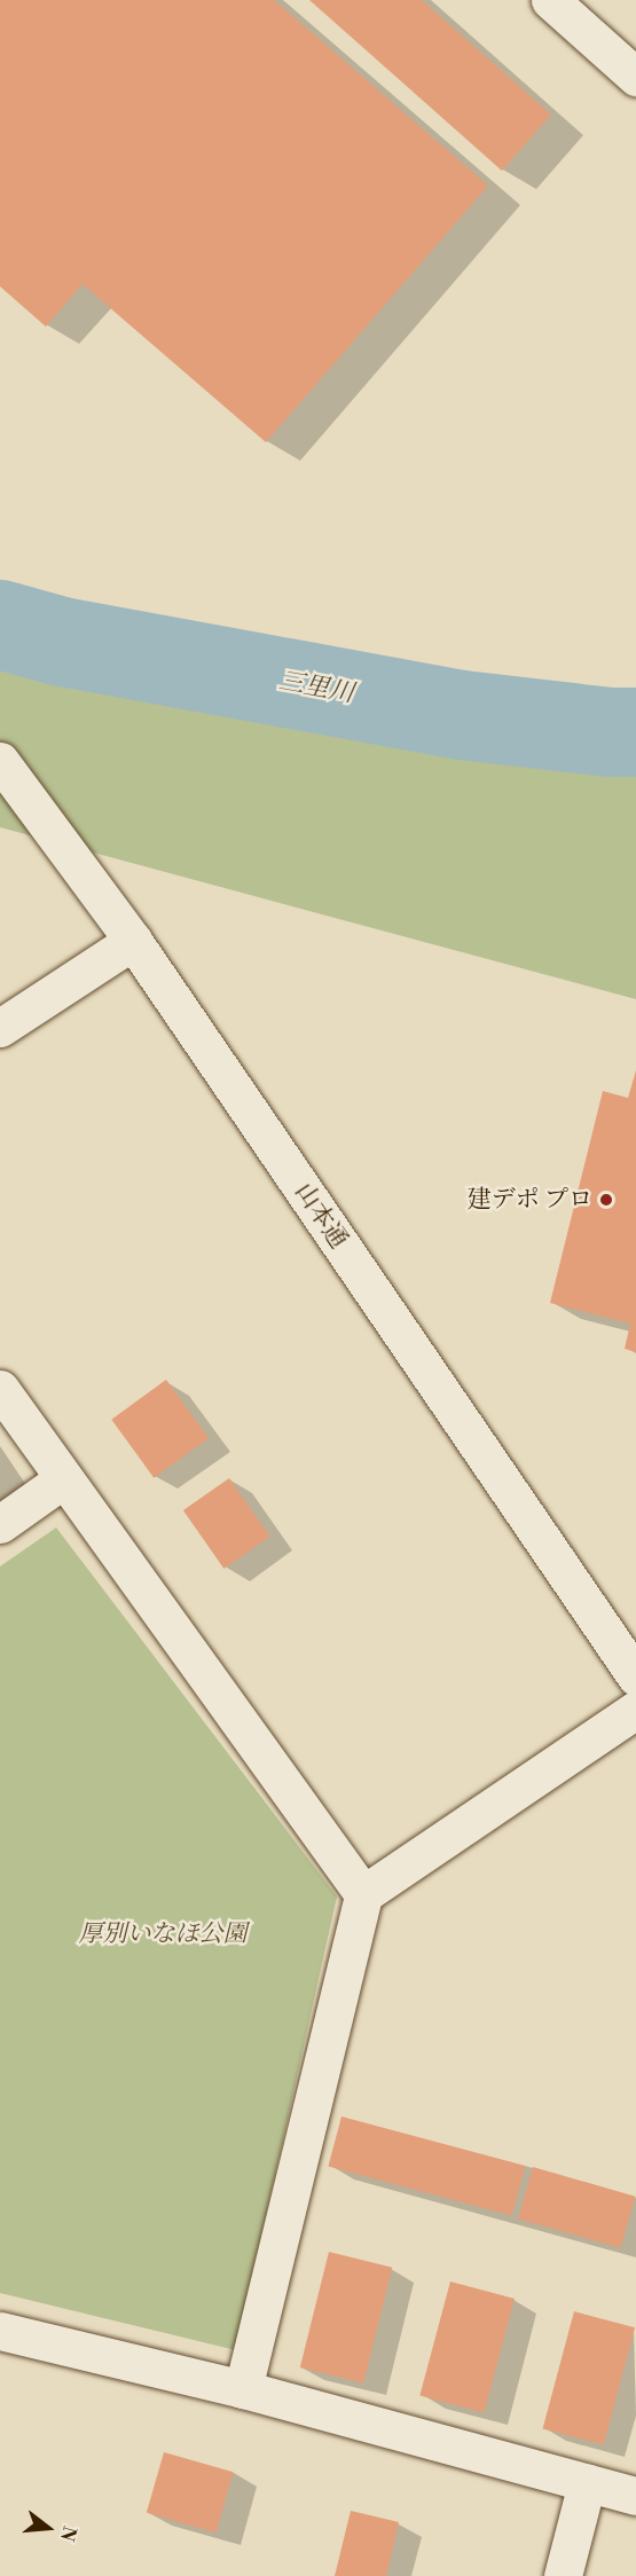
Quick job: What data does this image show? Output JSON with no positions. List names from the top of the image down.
{
  "streets": {
    "street": ["山本通"]
  },
  "water": ["三里川"],
  "parks": ["厚別いなほ公園"],
  "places": ["建デポ プロ"],
  "north": "right"
}
